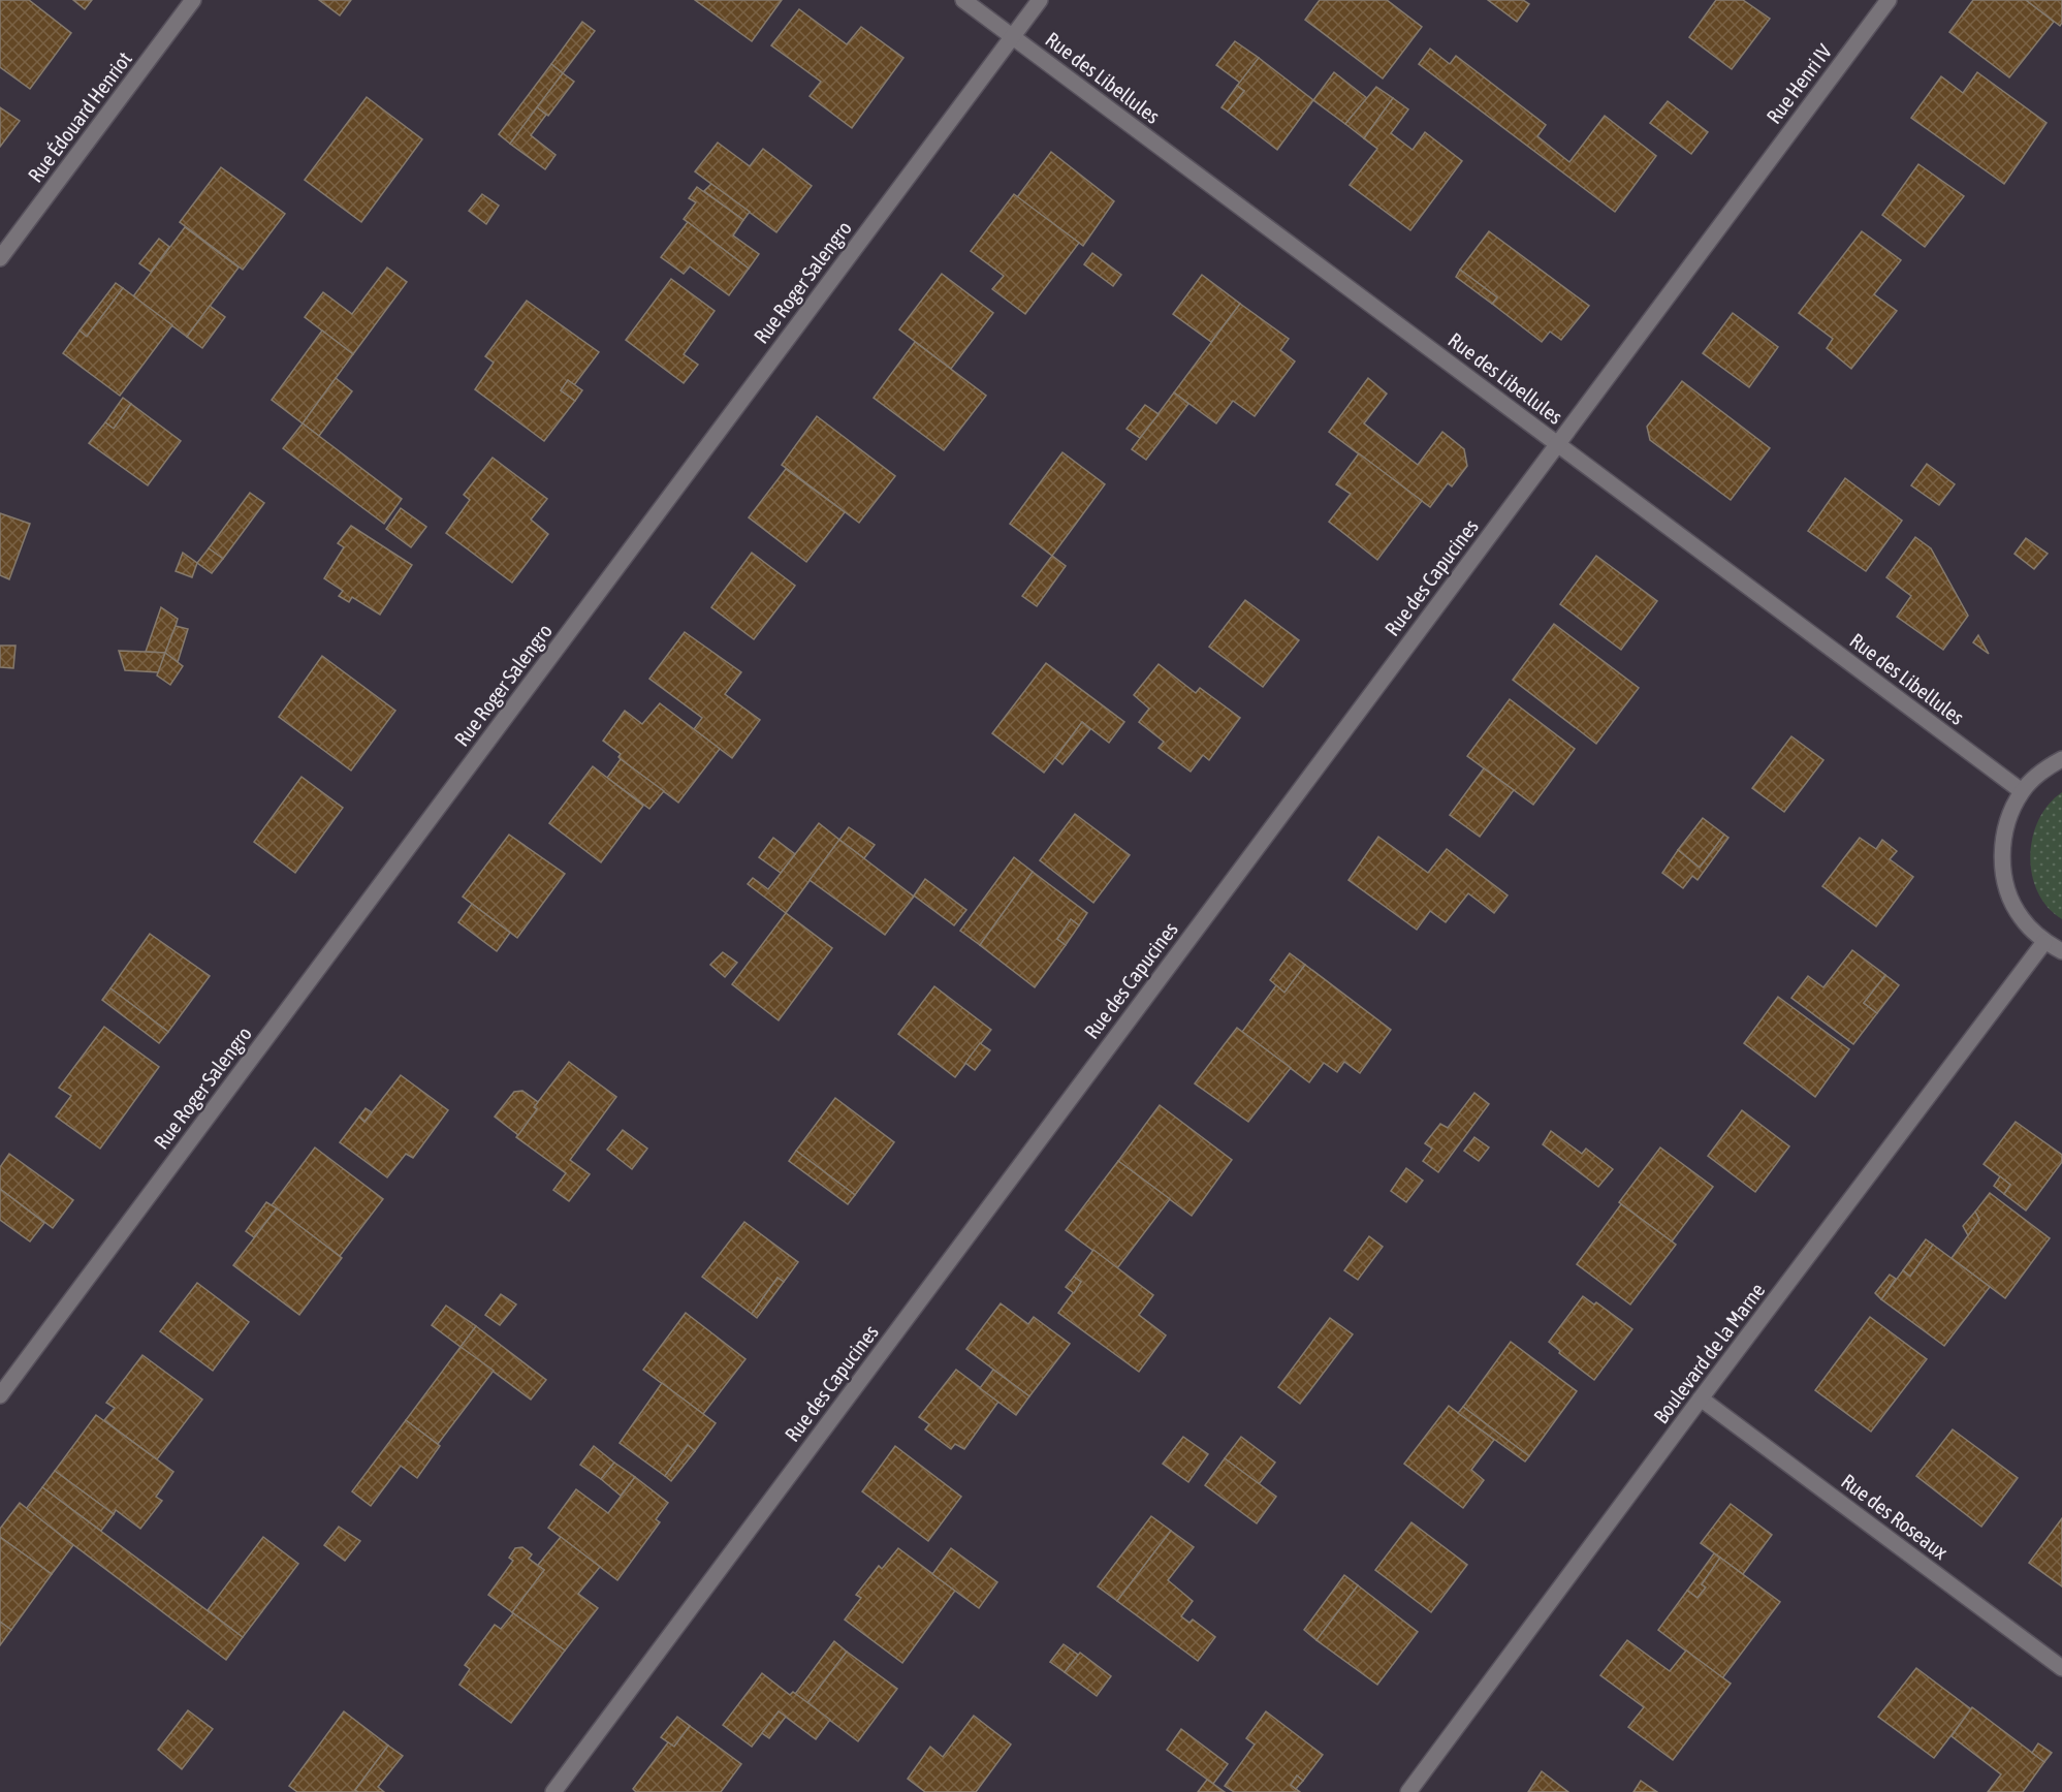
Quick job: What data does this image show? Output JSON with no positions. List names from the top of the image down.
{
  "streets": {
    "street": [
      "Rue des Libellules",
      "Rue Henri IV",
      "Rue Édouard Henriot",
      "Rue Roger Salengro",
      "Rue des Capucines",
      "Boulevard de la Marne",
      "Rue des Roseaux"
    ]
  },
  "crossings": [
    ["Rue des Libellules", "Rue Roger Salengro"],
    ["Rue des Libellules", "Rue des Capucines"],
    ["Rue Henri IV", "Rue des Capucines"],
    ["Boulevard de la Marne", "Rue des Roseaux"]
  ]
}
